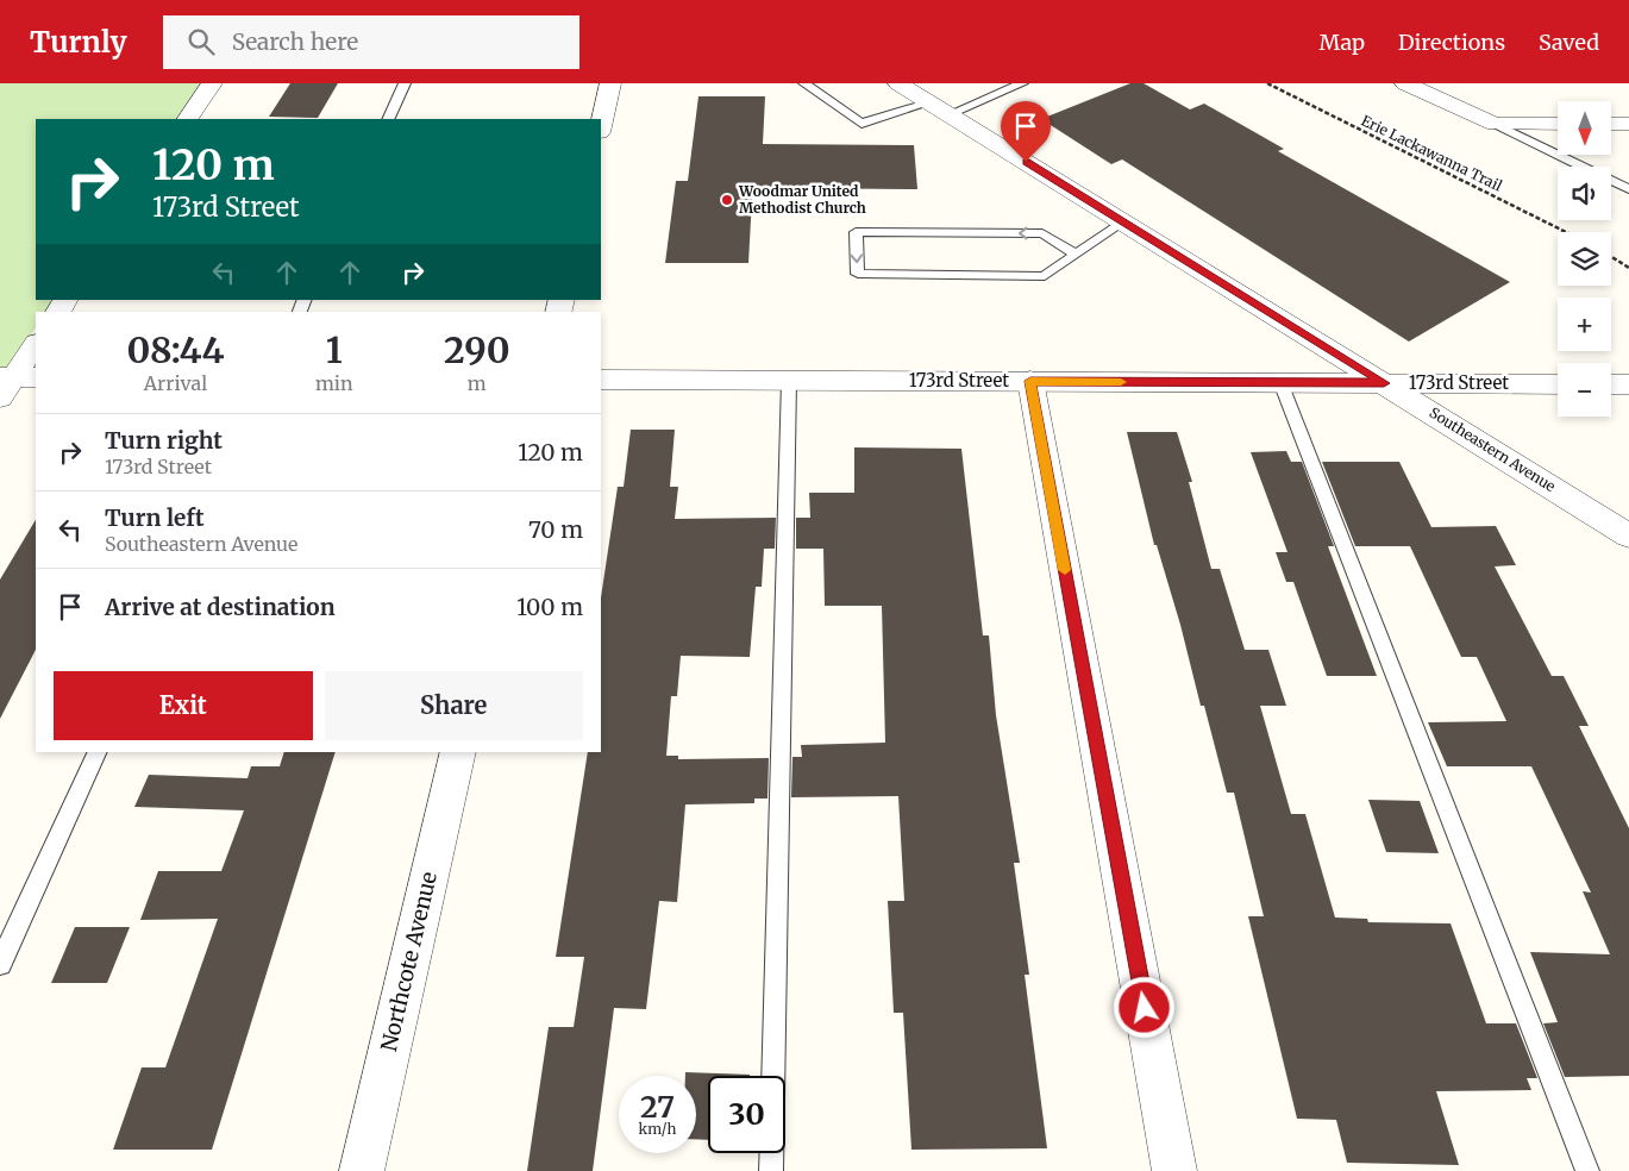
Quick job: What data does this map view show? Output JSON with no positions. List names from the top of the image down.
{
  "streets": {
    "street": ["173rd Street", "Southeastern Avenue", "Northcote Avenue"],
    "path": ["Erie Lackawanna Trail"]
  },
  "crossings": [
    ["173rd Street", "Southeastern Avenue"]
  ],
  "places": ["Woodmar United Methodist Church"],
  "north": "bottom",
  "page": {
    "header": "Turnly",
    "search": "Search here",
    "nav": ["Map", "Directions", "Saved"],
    "map_buttons": ["+", "−"],
    "turn": ["120 m", "173rd Street"],
    "eta": [
      "08:44",
      "Arrival",
      "1",
      "min",
      "290",
      "m"
    ],
    "list": [
      {
        "name": "Turn right",
        "note": "173rd Street",
        "value": "120 m"
      },
      {
        "name": "Turn left",
        "note": "Southeastern Avenue",
        "value": "70 m"
      },
      {
        "name": "Arrive at destination",
        "value": "100 m"
      }
    ],
    "buttons": ["Exit", "Share"],
    "speed": "27 km/h",
    "limit": "30"
  }
}
